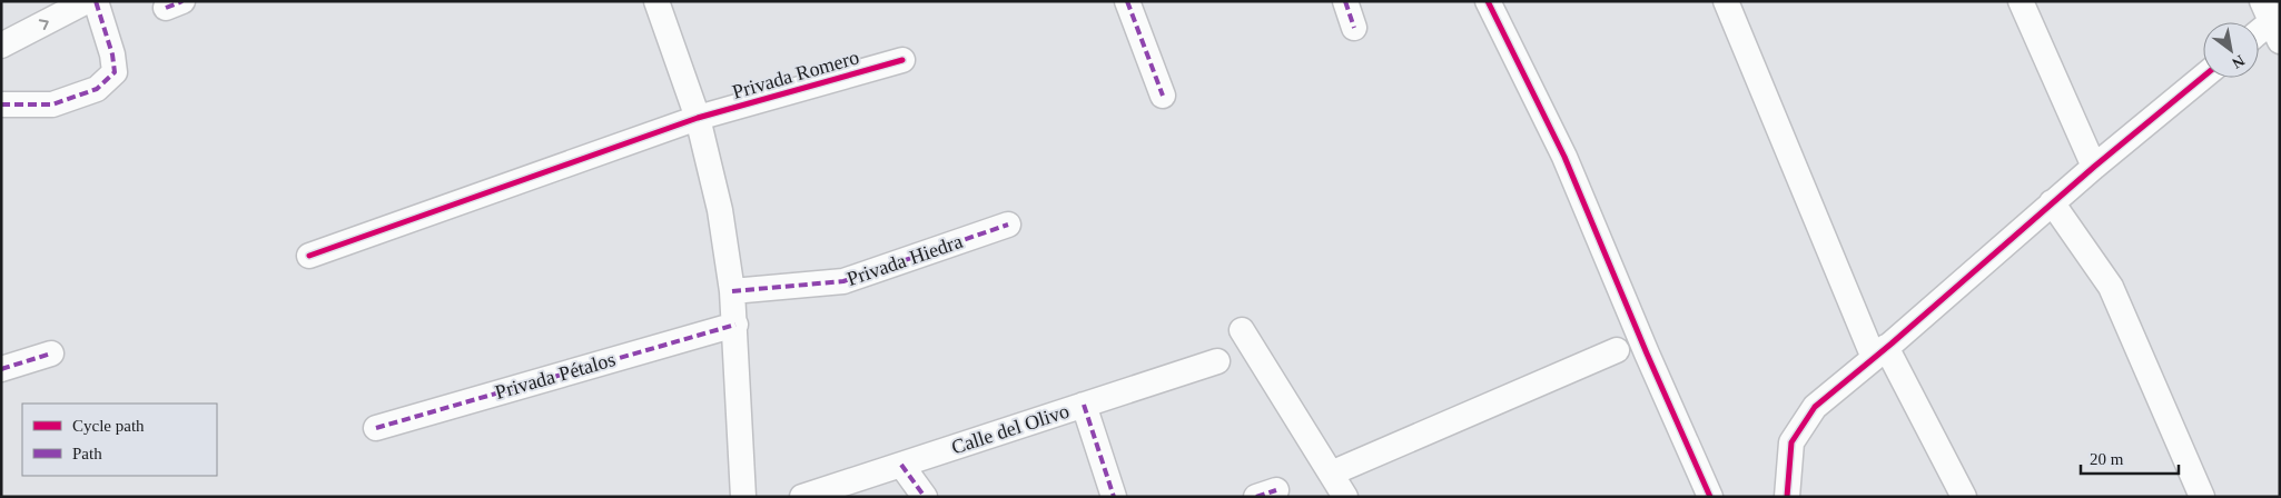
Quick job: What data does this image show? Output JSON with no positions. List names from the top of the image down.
{
  "streets": {
    "street": [
      "Privada Romero",
      "Privada Hiedra",
      "Privada Pétalos",
      "Calle del Olivo"
    ]
  },
  "legend": ["Cycle path", "Path"],
  "scale_bar": "20 m",
  "north": "bottom right"
}
